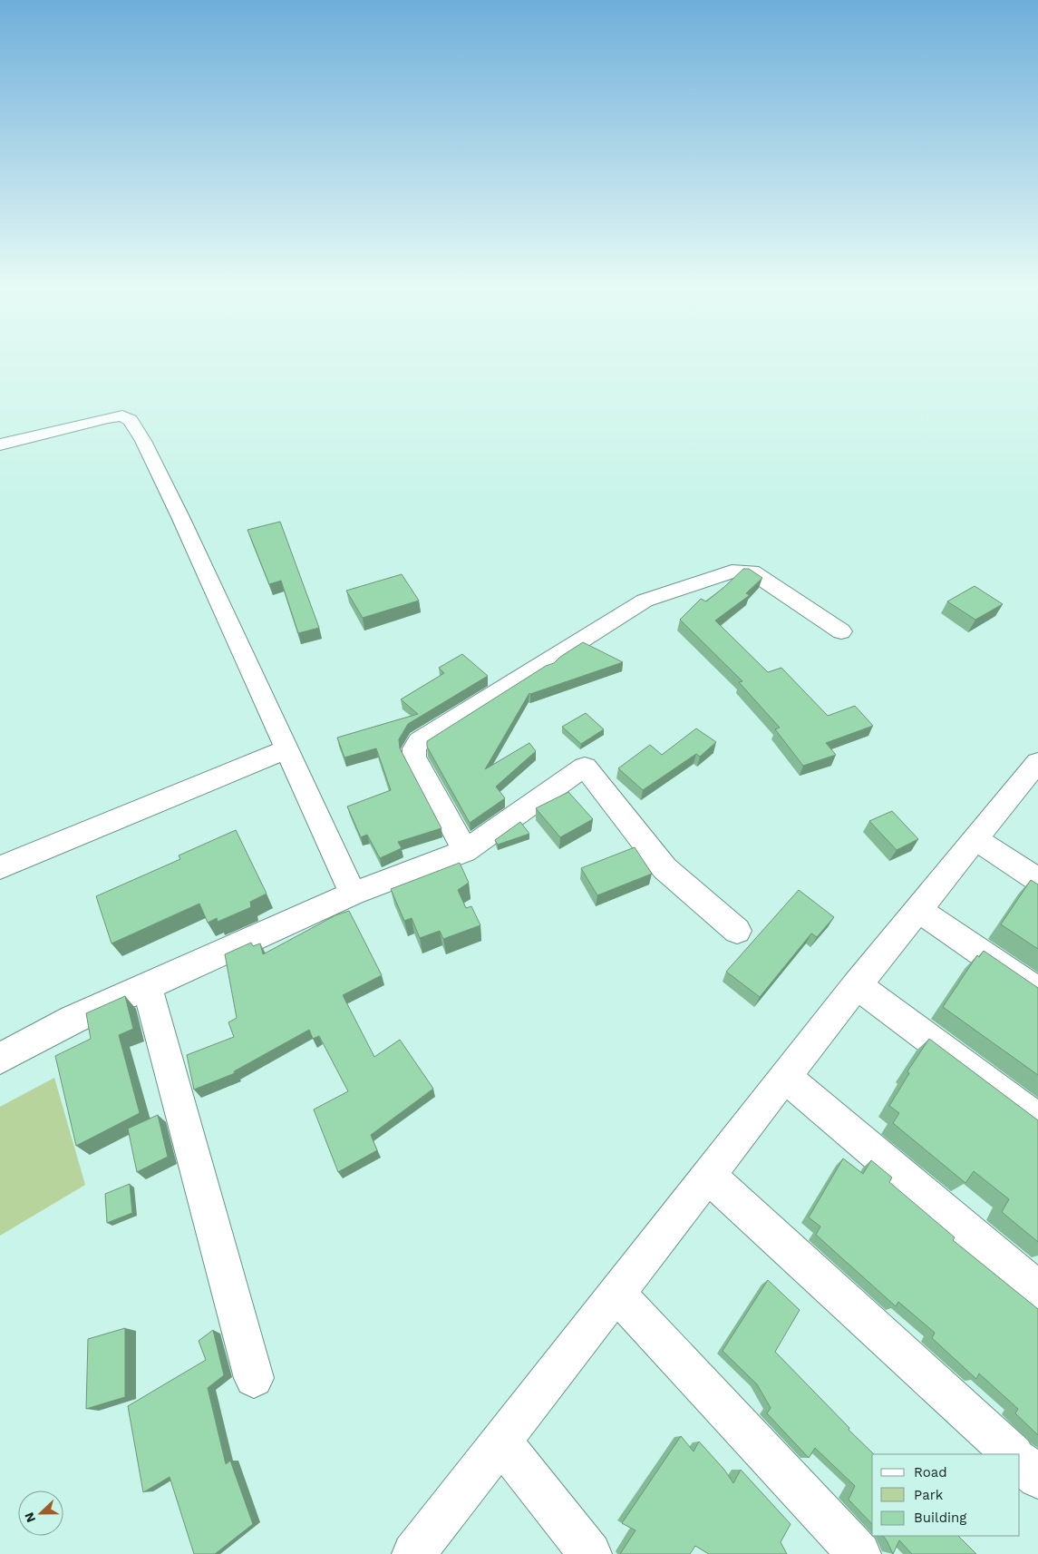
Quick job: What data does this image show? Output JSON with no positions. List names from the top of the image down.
{
  "legend": ["Road", "Park", "Building"],
  "north": "left"
}
